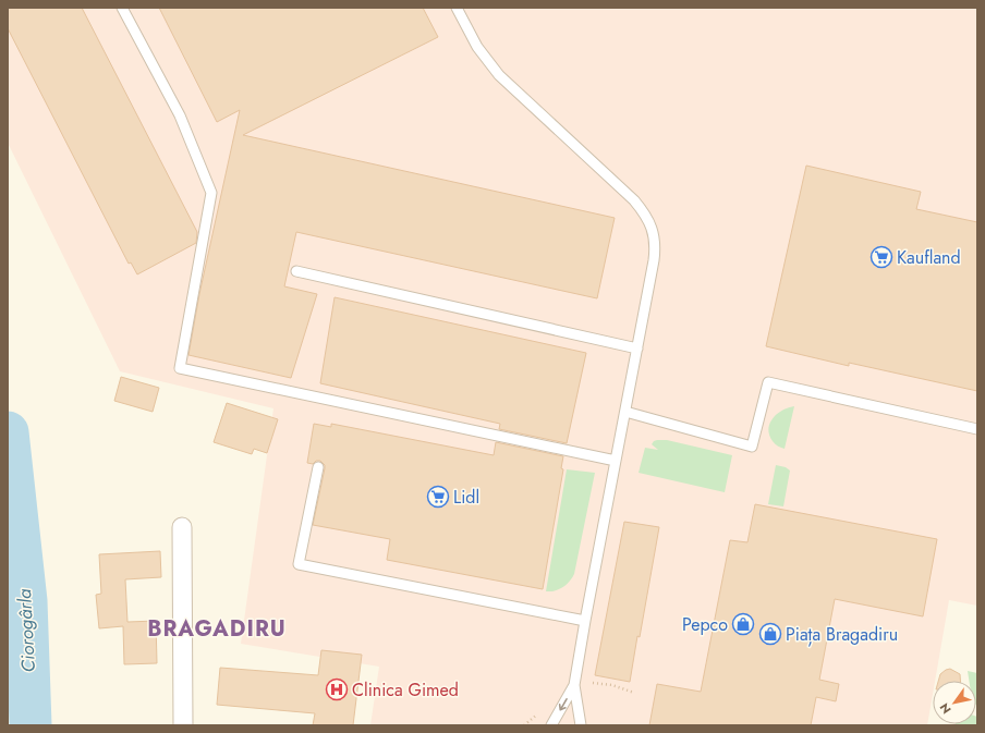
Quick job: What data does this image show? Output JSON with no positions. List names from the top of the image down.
{
  "districts": ["BRAGADIRU"],
  "water": ["Ciorogârla"],
  "places": {
    "supermarket": ["Kaufland", "Lidl"],
    "shop": ["Pepco", "Piața Bragadiru"],
    "hospital": ["Clinica Gimed"]
  },
  "north": "bottom left"
}
